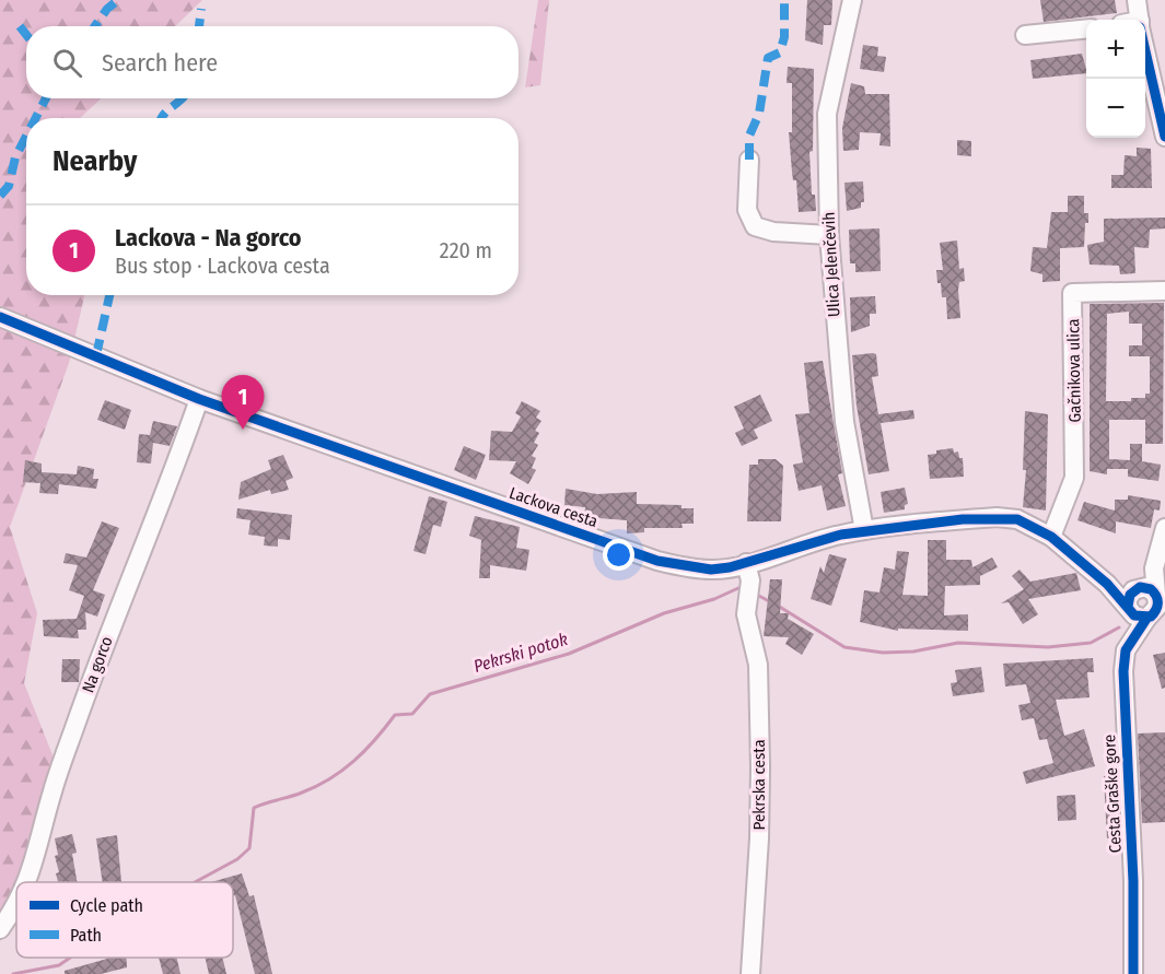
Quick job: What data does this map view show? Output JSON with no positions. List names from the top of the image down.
{
  "streets": {
    "street": [
      "Ulica Jelenčevih",
      "Gačnikova ulica",
      "Lackova cesta",
      "Na gorco",
      "Pekrska cesta",
      "Cesta Graške gore"
    ]
  },
  "crossings": [
    ["Ulica Jelenčevih", "Lackova cesta"],
    ["Gačnikova ulica", "Lackova cesta"],
    ["Lackova cesta", "Na gorco"],
    ["Lackova cesta", "Pekrska cesta"],
    ["Lackova cesta", "Cesta Graške gore"]
  ],
  "water": ["Pekrski potok"],
  "legend": ["Cycle path", "Path"],
  "page": {
    "map_buttons": ["+", "−"],
    "search": "Search here",
    "heading": "Nearby",
    "list": [
      {
        "mark": "1",
        "name": "Lackova - Na gorco",
        "note": "Bus stop · Lackova cesta",
        "value": "220 m"
      }
    ],
    "pins": "1"
  }
}
